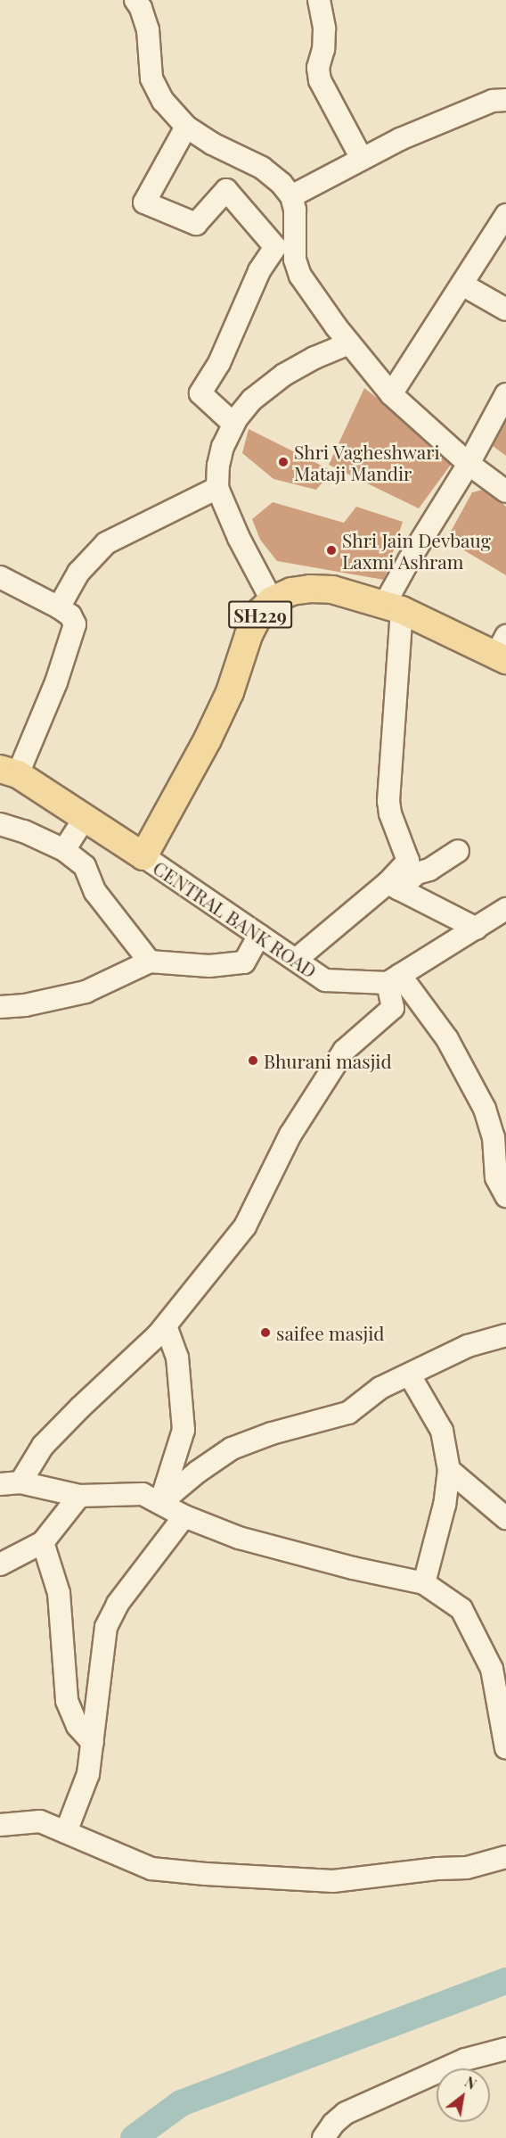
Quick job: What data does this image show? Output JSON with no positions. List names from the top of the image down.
{
  "streets": {
    "main road": ["SH229", "CENTRAL BANK ROAD"]
  },
  "crossings": [
    ["SH229", "CENTRAL BANK ROAD"]
  ],
  "places": [
    "Shri Vagheshwari Mataji Mandir",
    "Shri Jain Devbaug Laxmi Ashram",
    "Bhurani masjid",
    "saifee masjid"
  ],
  "north": "top right"
}
